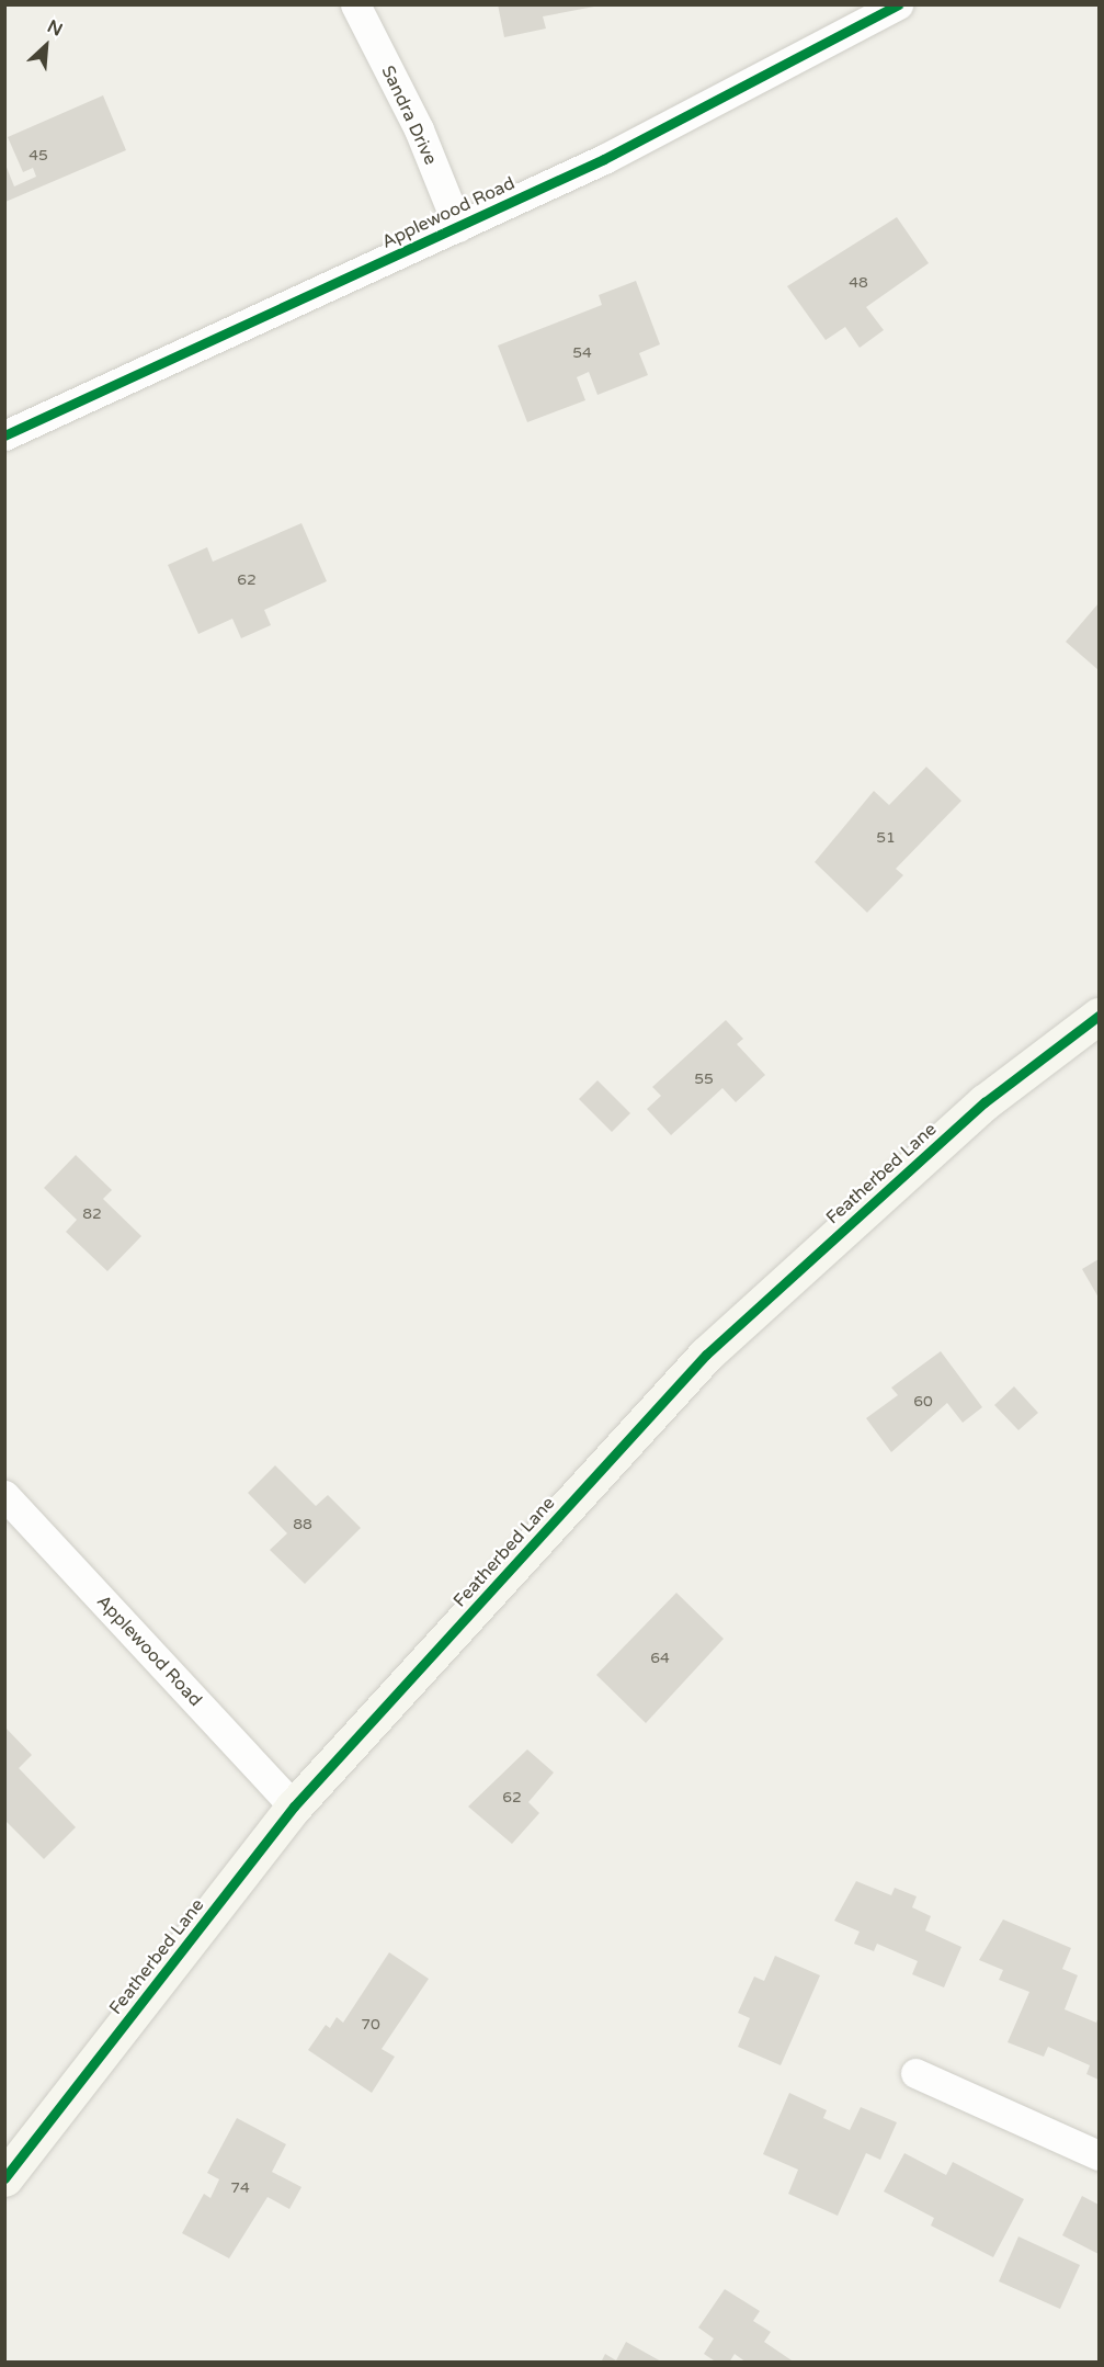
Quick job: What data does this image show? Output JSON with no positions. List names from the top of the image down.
{
  "streets": {
    "street": ["Sandra Drive", "Applewood Road", "Featherbed Lane"]
  },
  "crossings": [
    ["Sandra Drive", "Applewood Road"],
    ["Applewood Road", "Featherbed Lane"]
  ],
  "house_numbers": [
    "45",
    "48",
    "54",
    "62",
    "51",
    "55",
    "82",
    "60",
    "88",
    "64",
    "62",
    "70",
    "74"
  ],
  "north": "top right"
}
